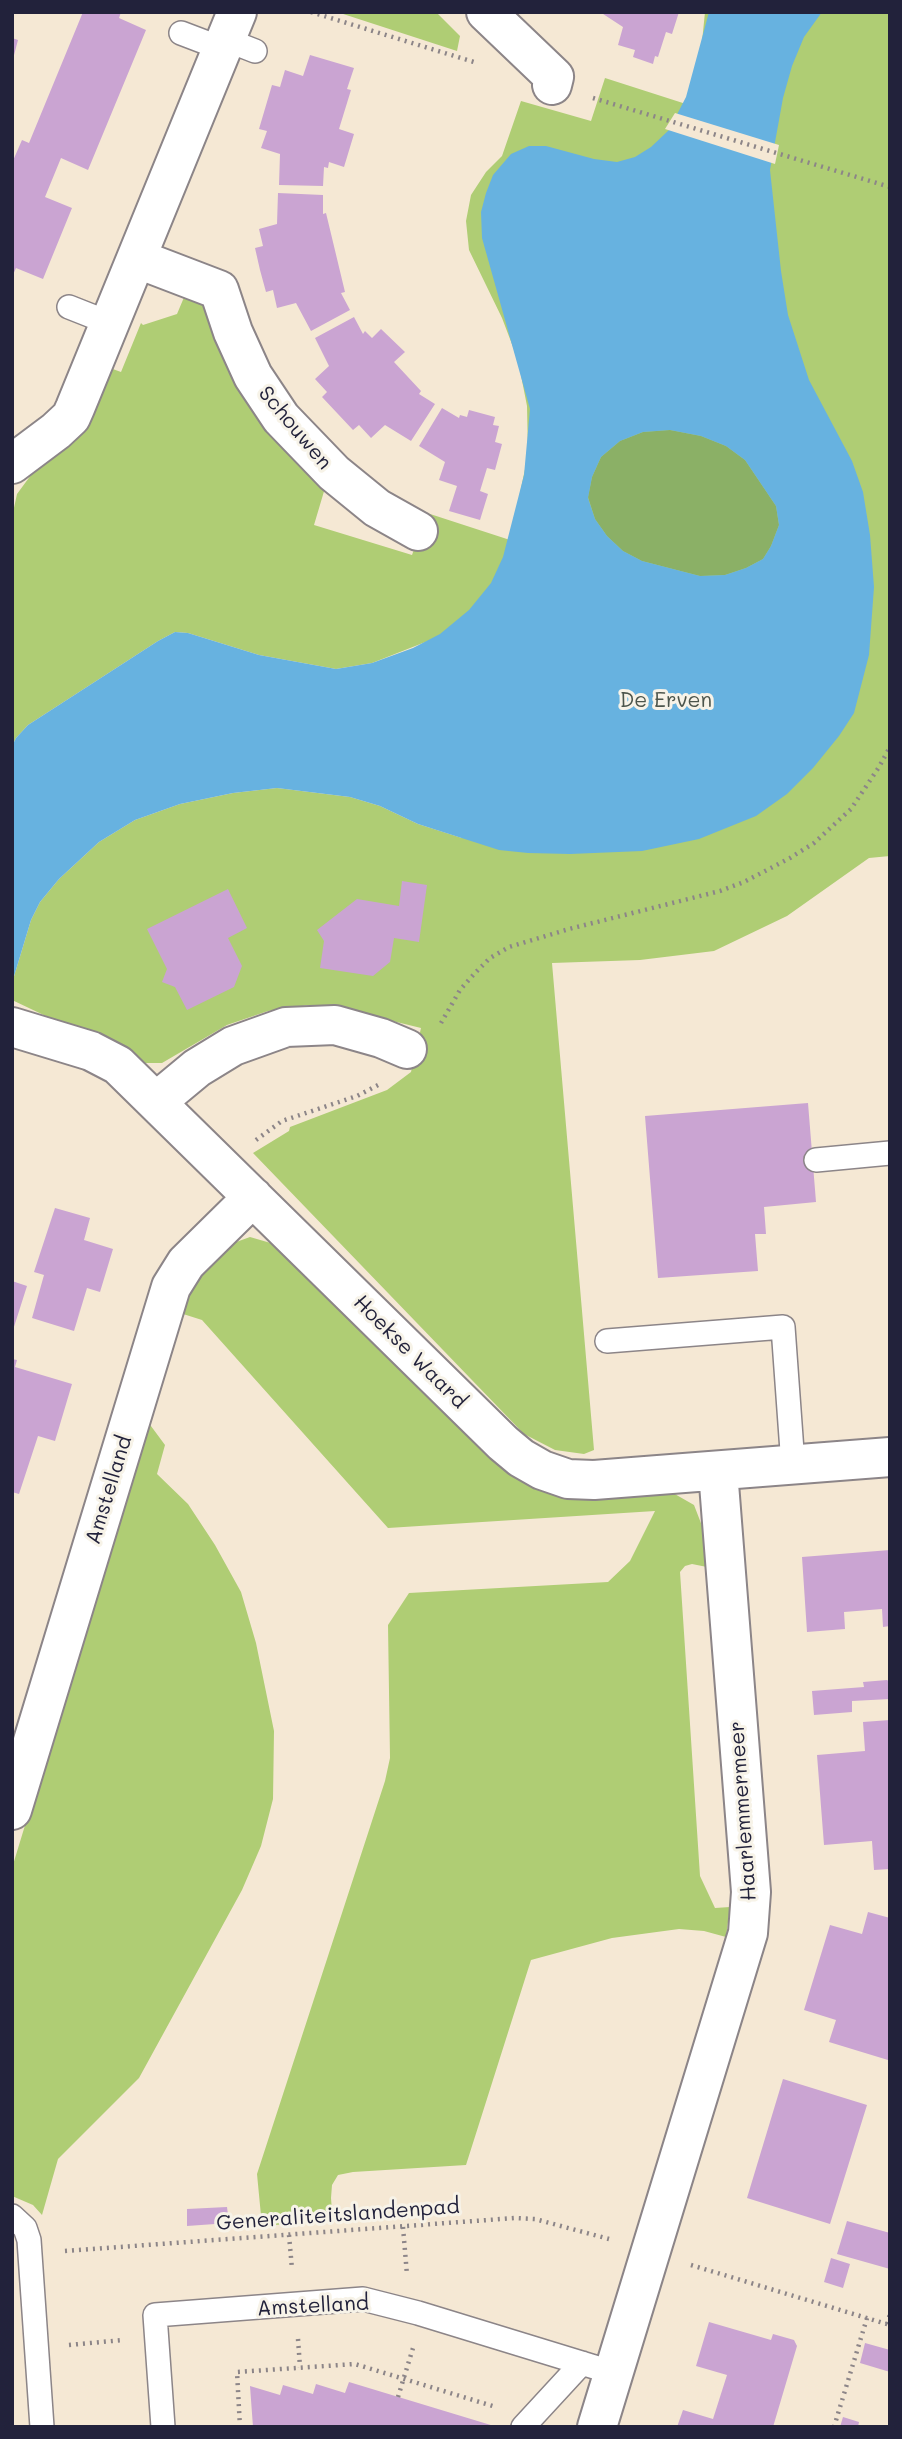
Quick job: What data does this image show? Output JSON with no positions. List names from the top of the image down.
{
  "streets": {
    "street": [
      "Schouwen",
      "Hoekse Waard",
      "Amstelland",
      "Haarlemmermeer"
    ],
    "path": ["Generaliteitslandenpad"]
  },
  "crossings": [
    ["Hoekse Waard", "Amstelland"],
    ["Hoekse Waard", "Haarlemmermeer"],
    ["Amstelland", "Haarlemmermeer"]
  ],
  "parks": ["De Erven"]
}
